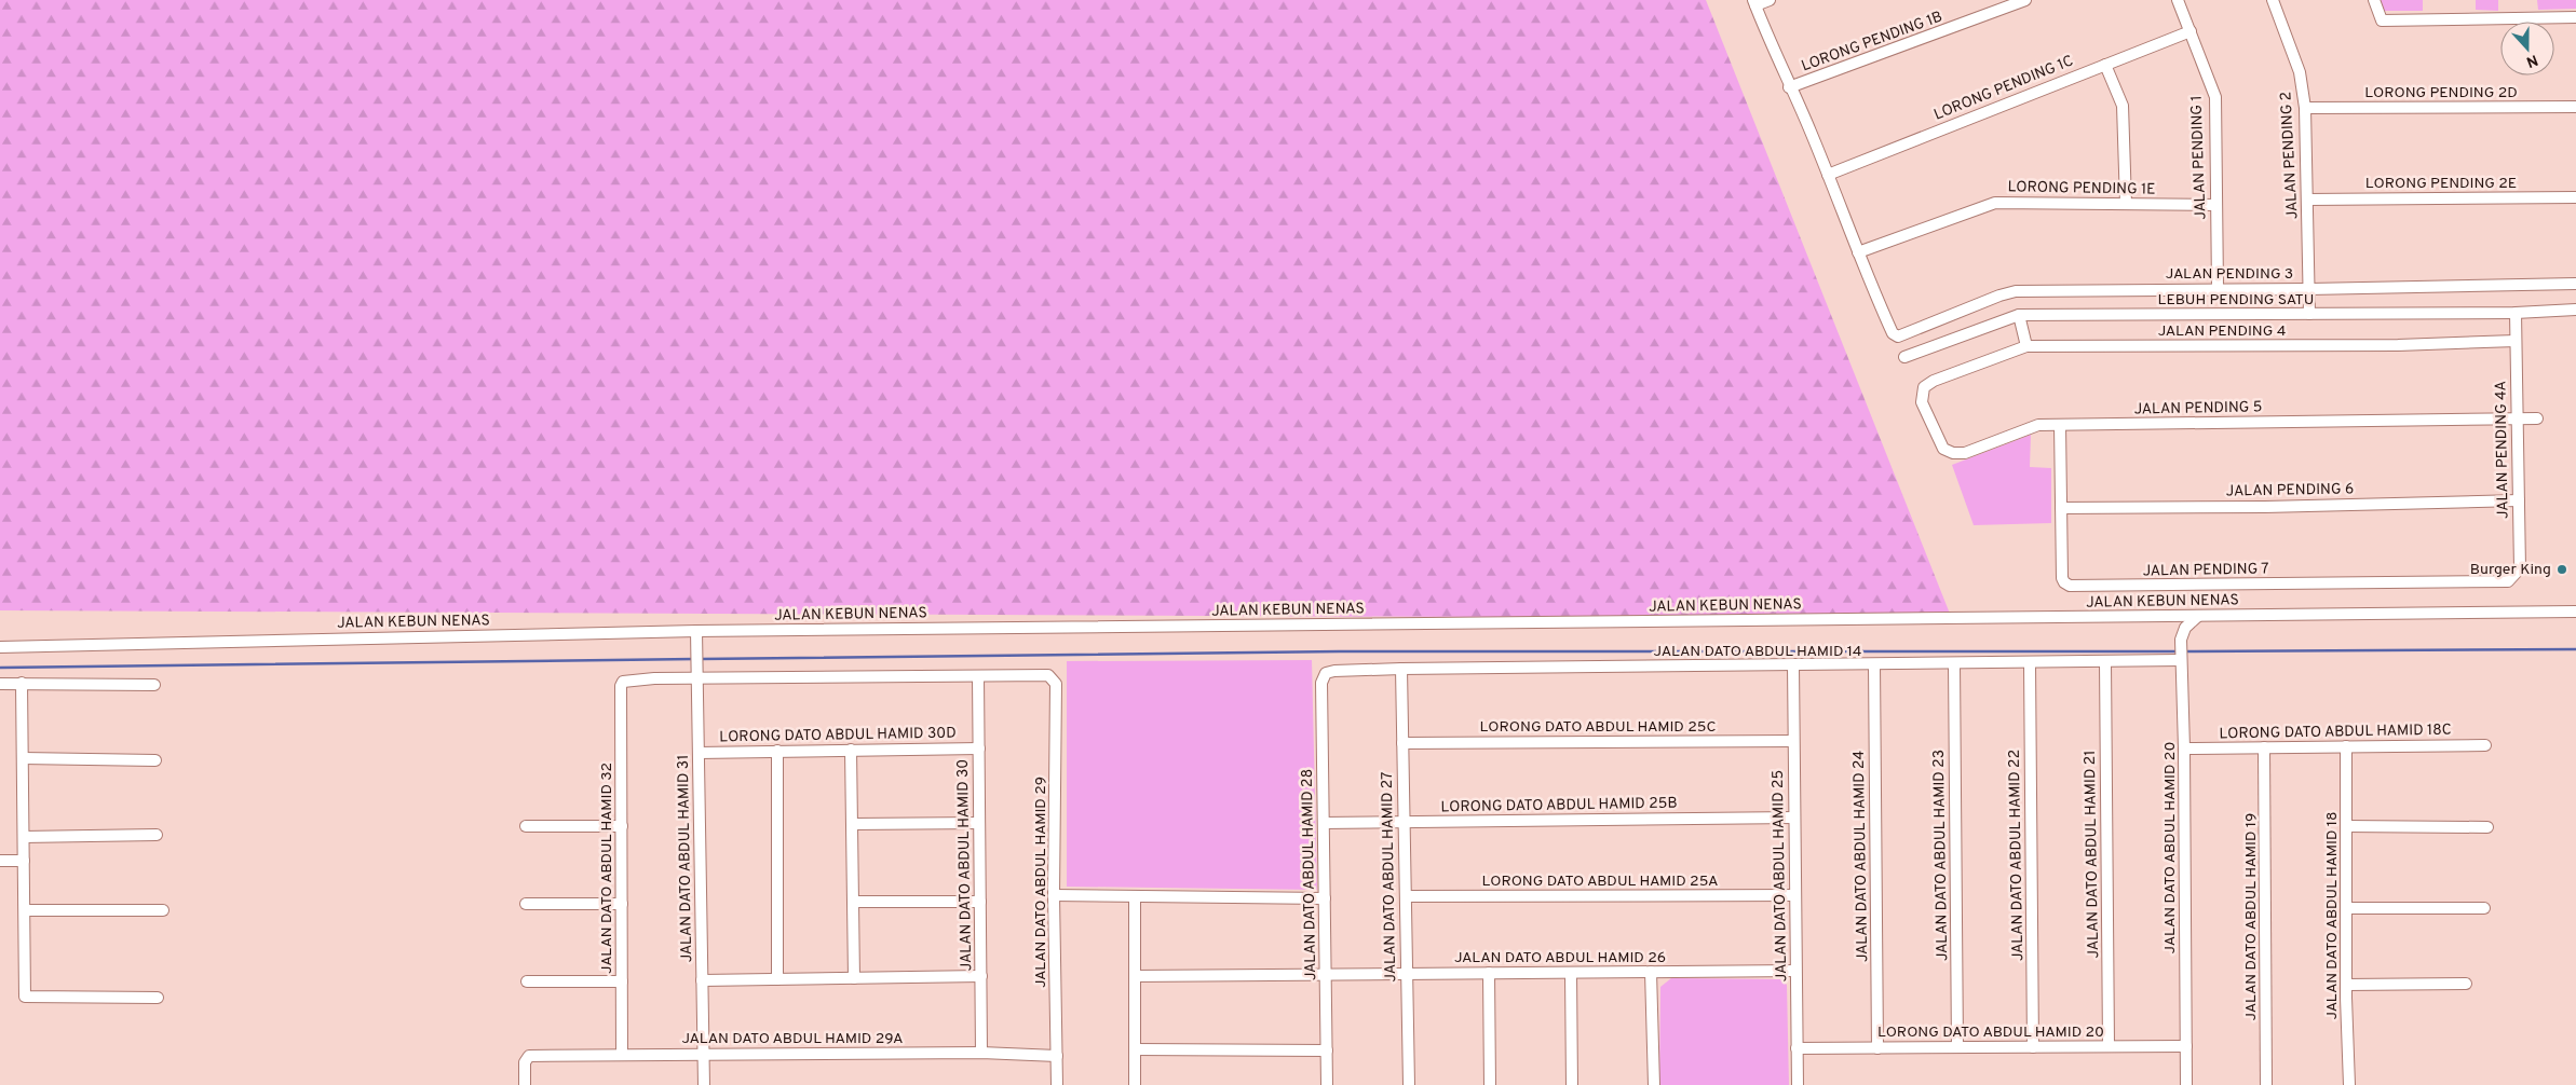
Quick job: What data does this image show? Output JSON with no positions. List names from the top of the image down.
{
  "streets": {
    "street": [
      "LORONG PENDING 1B",
      "LORONG PENDING 1C",
      "LORONG PENDING 2D",
      "JALAN PENDING 2",
      "JALAN PENDING 1",
      "LORONG PENDING 2E",
      "LORONG PENDING 1E",
      "JALAN PENDING 3",
      "LEBUH PENDING SATU",
      "JALAN PENDING 4",
      "JALAN PENDING 5",
      "JALAN PENDING 4A",
      "JALAN PENDING 6",
      "JALAN PENDING 7",
      "JALAN KEBUN NENAS",
      "JALAN DATO ABDUL HAMID 14",
      "LORONG DATO ABDUL HAMID 25C",
      "LORONG DATO ABDUL HAMID 18C",
      "LORONG DATO ABDUL HAMID 30D",
      "LORONG DATO ABDUL HAMID 25B",
      "JALAN DATO ABDUL HAMID 20",
      "JALAN DATO ABDUL HAMID 21",
      "JALAN DATO ABDUL HAMID 23",
      "JALAN DATO ABDUL HAMID 22",
      "JALAN DATO ABDUL HAMID 24",
      "JALAN DATO ABDUL HAMID 31",
      "JALAN DATO ABDUL HAMID 30",
      "JALAN DATO ABDUL HAMID 32",
      "JALAN DATO ABDUL HAMID 28",
      "JALAN DATO ABDUL HAMID 25",
      "JALAN DATO ABDUL HAMID 27",
      "LORONG DATO ABDUL HAMID 25A",
      "JALAN DATO ABDUL HAMID 29",
      "JALAN DATO ABDUL HAMID 18",
      "JALAN DATO ABDUL HAMID 19",
      "JALAN DATO ABDUL HAMID 26",
      "LORONG DATO ABDUL HAMID 20",
      "JALAN DATO ABDUL HAMID 29A"
    ]
  },
  "crossings": [
    ["LORONG PENDING 1C", "JALAN PENDING 1"],
    ["LORONG PENDING 2D", "JALAN PENDING 2"],
    ["JALAN PENDING 2", "LORONG PENDING 2E"],
    ["JALAN PENDING 2", "JALAN PENDING 3"],
    ["JALAN PENDING 2", "LEBUH PENDING SATU"],
    ["JALAN PENDING 1", "LORONG PENDING 1E"],
    ["JALAN PENDING 1", "JALAN PENDING 3"],
    ["LORONG PENDING 1E", "JALAN PENDING 3"],
    ["LEBUH PENDING SATU", "JALAN PENDING 4A"],
    ["JALAN PENDING 4", "JALAN PENDING 5"],
    ["JALAN PENDING 4", "JALAN PENDING 4A"],
    ["JALAN PENDING 5", "JALAN PENDING 4A"],
    ["JALAN PENDING 5", "JALAN PENDING 7"],
    ["JALAN PENDING 4A", "JALAN PENDING 6"],
    ["JALAN PENDING 4A", "JALAN PENDING 7"],
    ["JALAN PENDING 6", "JALAN PENDING 7"],
    ["JALAN KEBUN NENAS", "JALAN DATO ABDUL HAMID 20"],
    ["JALAN KEBUN NENAS", "JALAN DATO ABDUL HAMID 31"],
    ["JALAN DATO ABDUL HAMID 14", "JALAN DATO ABDUL HAMID 20"],
    ["JALAN DATO ABDUL HAMID 14", "JALAN DATO ABDUL HAMID 21"],
    ["JALAN DATO ABDUL HAMID 14", "JALAN DATO ABDUL HAMID 23"],
    ["JALAN DATO ABDUL HAMID 14", "JALAN DATO ABDUL HAMID 22"],
    ["JALAN DATO ABDUL HAMID 14", "JALAN DATO ABDUL HAMID 24"],
    ["JALAN DATO ABDUL HAMID 14", "JALAN DATO ABDUL HAMID 28"],
    ["JALAN DATO ABDUL HAMID 14", "JALAN DATO ABDUL HAMID 25"],
    ["JALAN DATO ABDUL HAMID 14", "JALAN DATO ABDUL HAMID 27"],
    ["LORONG DATO ABDUL HAMID 25C", "JALAN DATO ABDUL HAMID 25"],
    ["LORONG DATO ABDUL HAMID 25C", "JALAN DATO ABDUL HAMID 27"],
    ["LORONG DATO ABDUL HAMID 18C", "JALAN DATO ABDUL HAMID 20"],
    ["LORONG DATO ABDUL HAMID 18C", "JALAN DATO ABDUL HAMID 18"],
    ["LORONG DATO ABDUL HAMID 18C", "JALAN DATO ABDUL HAMID 19"],
    ["LORONG DATO ABDUL HAMID 30D", "JALAN DATO ABDUL HAMID 31"],
    ["LORONG DATO ABDUL HAMID 30D", "JALAN DATO ABDUL HAMID 30"],
    ["LORONG DATO ABDUL HAMID 25B", "JALAN DATO ABDUL HAMID 28"],
    ["LORONG DATO ABDUL HAMID 25B", "JALAN DATO ABDUL HAMID 25"],
    ["LORONG DATO ABDUL HAMID 25B", "JALAN DATO ABDUL HAMID 27"],
    ["JALAN DATO ABDUL HAMID 20", "LORONG DATO ABDUL HAMID 20"],
    ["JALAN DATO ABDUL HAMID 21", "LORONG DATO ABDUL HAMID 20"],
    ["JALAN DATO ABDUL HAMID 23", "LORONG DATO ABDUL HAMID 20"],
    ["JALAN DATO ABDUL HAMID 22", "LORONG DATO ABDUL HAMID 20"],
    ["JALAN DATO ABDUL HAMID 24", "LORONG DATO ABDUL HAMID 20"],
    ["JALAN DATO ABDUL HAMID 31", "JALAN DATO ABDUL HAMID 32"],
    ["JALAN DATO ABDUL HAMID 31", "JALAN DATO ABDUL HAMID 29A"],
    ["JALAN DATO ABDUL HAMID 30", "JALAN DATO ABDUL HAMID 29"],
    ["JALAN DATO ABDUL HAMID 30", "JALAN DATO ABDUL HAMID 29A"],
    ["JALAN DATO ABDUL HAMID 32", "JALAN DATO ABDUL HAMID 29A"],
    ["JALAN DATO ABDUL HAMID 28", "JALAN DATO ABDUL HAMID 26"],
    ["JALAN DATO ABDUL HAMID 25", "LORONG DATO ABDUL HAMID 25A"],
    ["JALAN DATO ABDUL HAMID 25", "JALAN DATO ABDUL HAMID 26"],
    ["JALAN DATO ABDUL HAMID 25", "LORONG DATO ABDUL HAMID 20"],
    ["JALAN DATO ABDUL HAMID 27", "LORONG DATO ABDUL HAMID 25A"],
    ["JALAN DATO ABDUL HAMID 27", "JALAN DATO ABDUL HAMID 26"],
    ["JALAN DATO ABDUL HAMID 29", "JALAN DATO ABDUL HAMID 29A"]
  ],
  "places": ["Burger King"],
  "north": "bottom"
}
